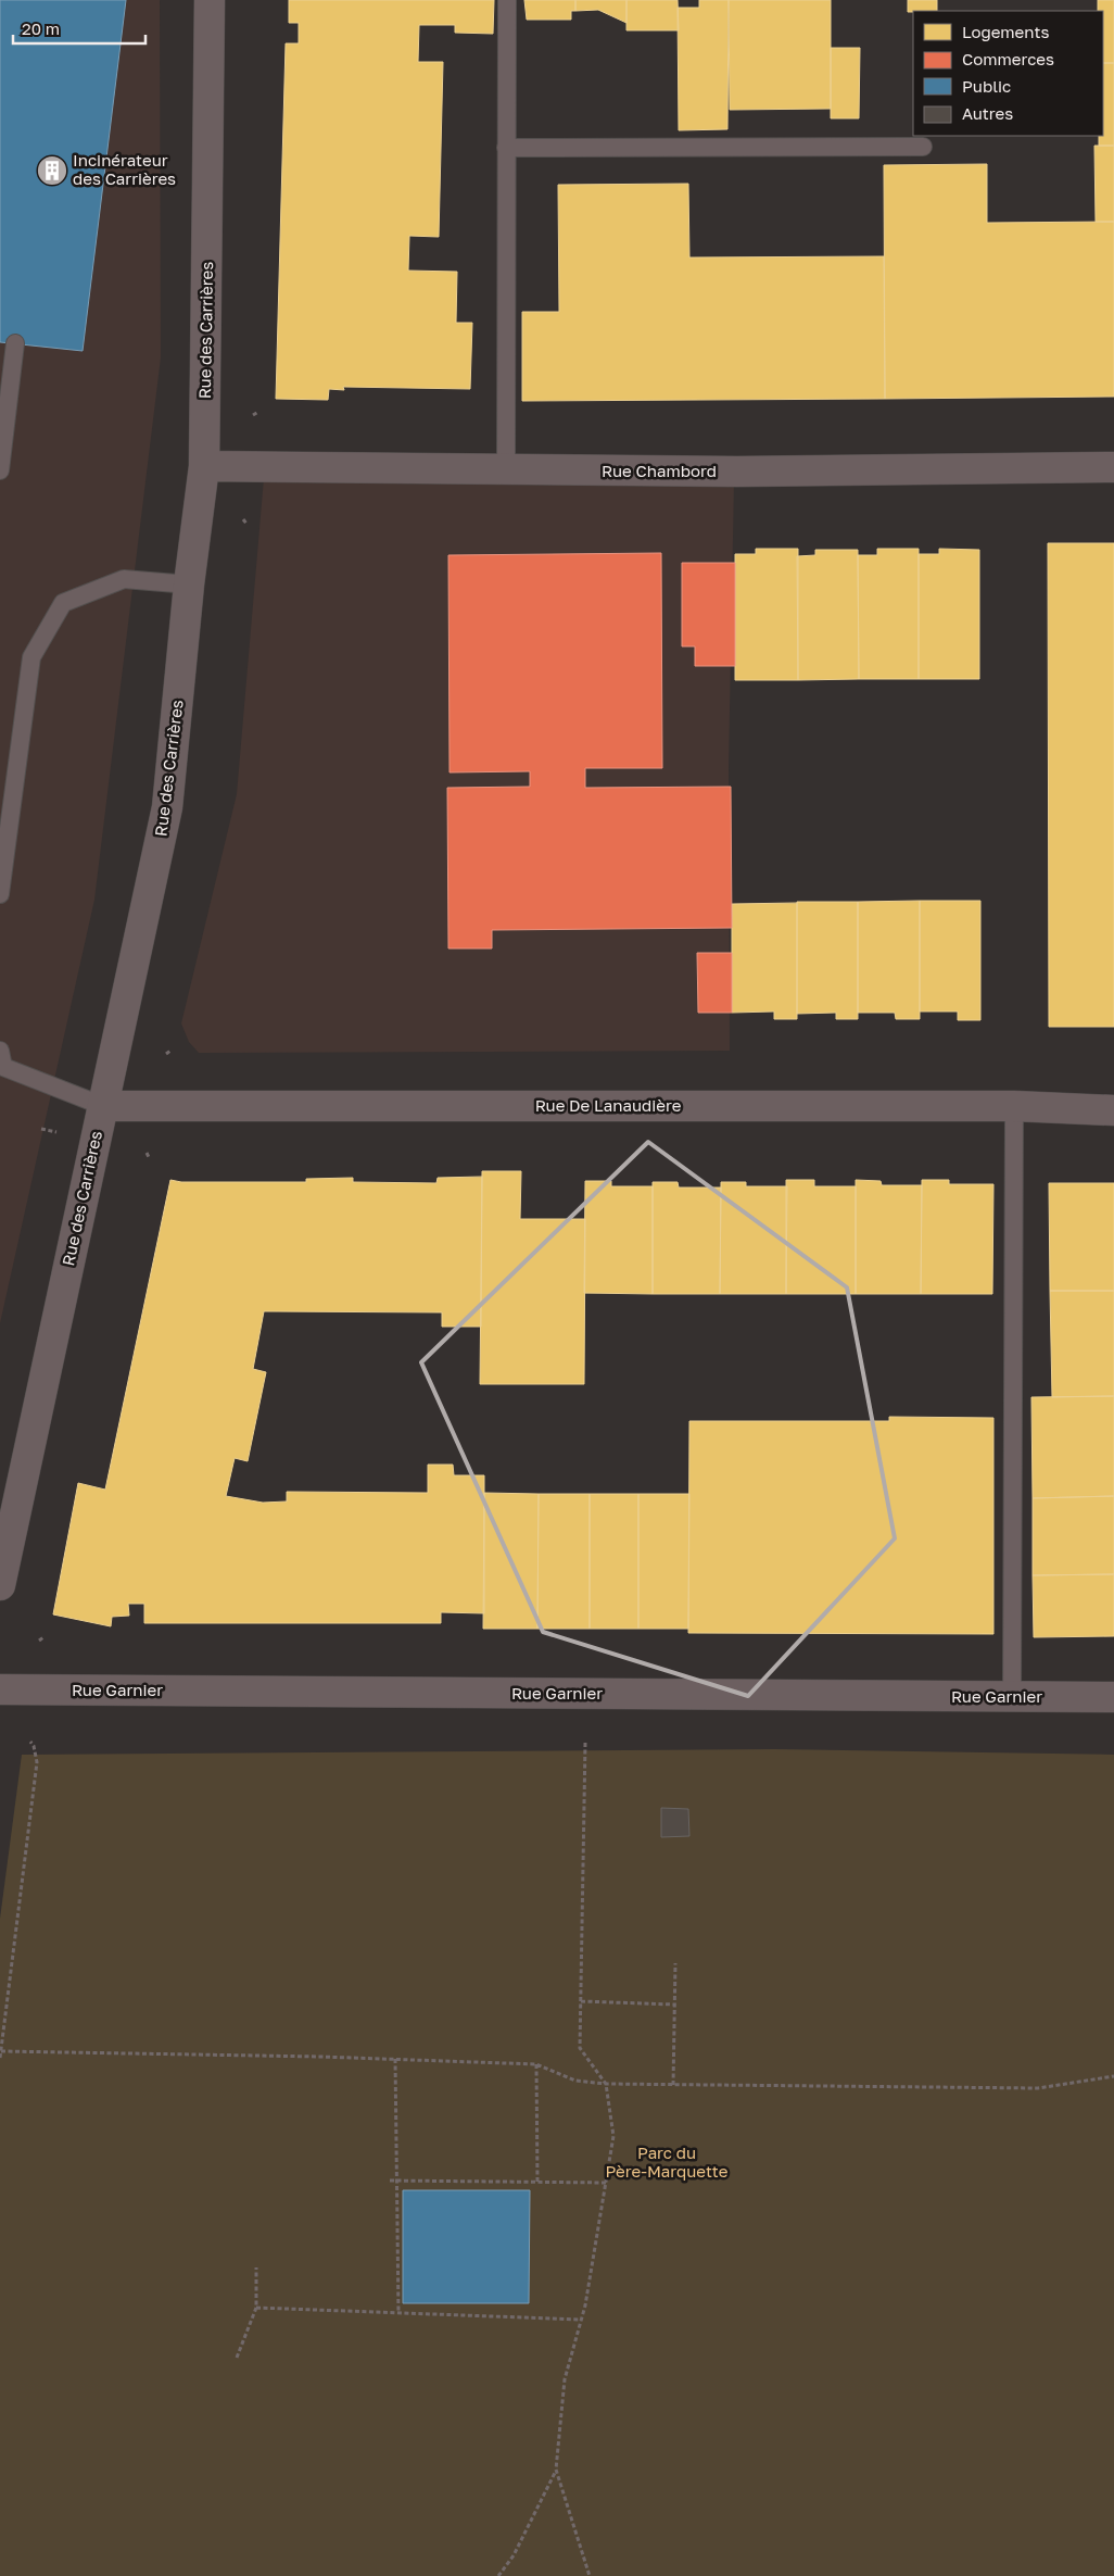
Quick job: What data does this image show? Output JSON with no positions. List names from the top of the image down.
{
  "streets": {
    "street": [
      "Rue des Carrières",
      "Rue Chambord",
      "Rue De Lanaudière",
      "Rue Garnier"
    ]
  },
  "crossings": [
    ["Rue des Carrières", "Rue Chambord"],
    ["Rue des Carrières", "Rue De Lanaudière"]
  ],
  "parks": ["Parc du Père-Marquette"],
  "places": {
    "building": ["Incinérateur des Carrières"]
  },
  "legend": [
    "Logements",
    "Commerces",
    "Public",
    "Autres"
  ],
  "scale_bar": "20 m"
}
